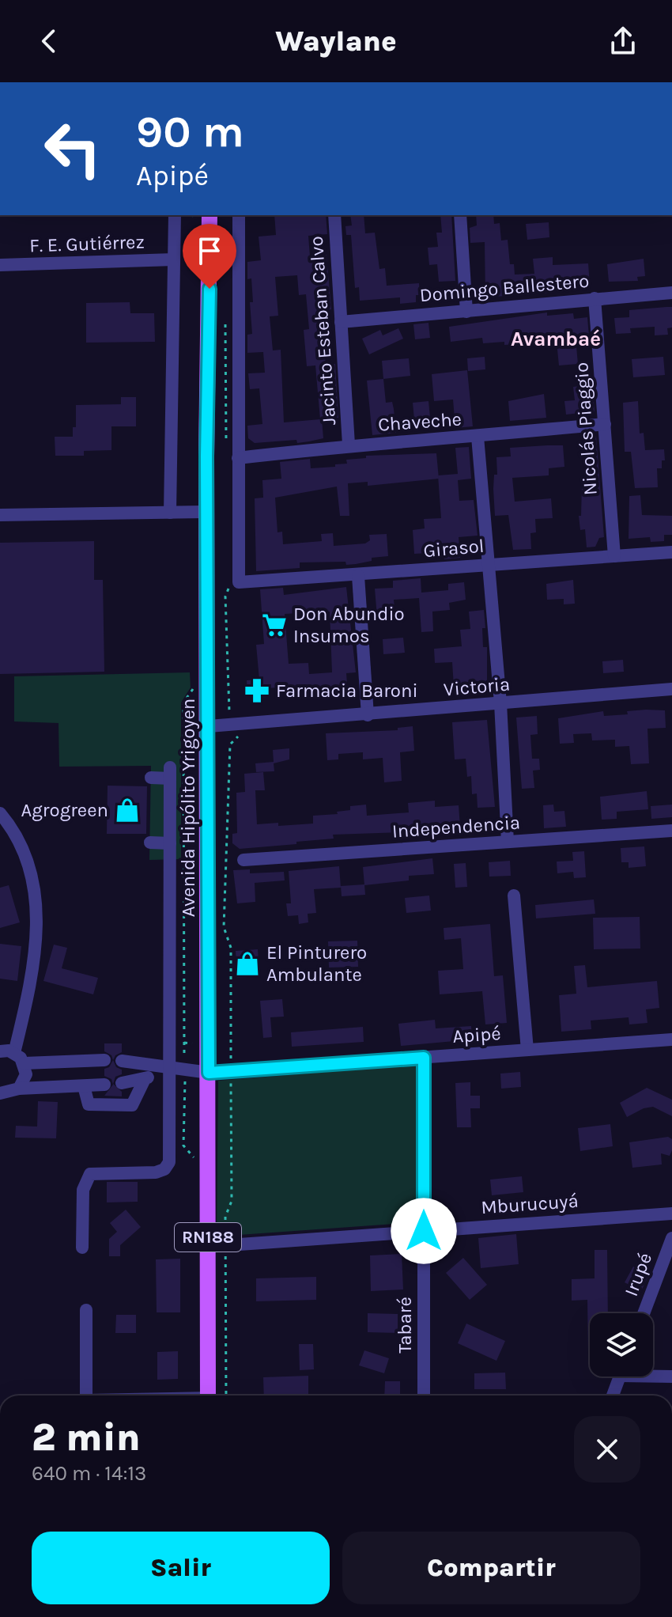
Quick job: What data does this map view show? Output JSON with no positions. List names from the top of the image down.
{
  "streets": {
    "main road": ["Avenida Hipólito Yrigoyen", "RN188"],
    "street": [
      "F. E. Gutiérrez",
      "Domingo Ballestero",
      "Jacinto Esteban Calvo",
      "Chaveche",
      "Nicolás Piaggio",
      "Girasol",
      "Victoria",
      "Independencia",
      "Apipé",
      "Mburucuyá",
      "Irupé",
      "Tabaré"
    ]
  },
  "crossings": [
    ["Domingo Ballestero", "Jacinto Esteban Calvo"],
    ["Domingo Ballestero", "Nicolás Piaggio"],
    ["Jacinto Esteban Calvo", "Chaveche"],
    ["Chaveche", "Nicolás Piaggio"],
    ["Nicolás Piaggio", "Girasol"],
    ["Victoria", "Avenida Hipólito Yrigoyen"],
    ["Avenida Hipólito Yrigoyen", "Apipé"],
    ["Apipé", "Tabaré"],
    ["Mburucuyá", "Tabaré"]
  ],
  "districts": ["Avambaé"],
  "places": {
    "supermarket": ["Don Abundio Insumos"],
    "pharmacy": ["Farmacia Baroni"],
    "shop": ["Agrogreen", "El Pinturero Ambulante"]
  },
  "page": {
    "header": "Waylane",
    "turn": ["90 m", "Apipé"],
    "heading": ["2 min", "640 m · 14:13"],
    "buttons": ["Salir", "Compartir"]
  }
}
